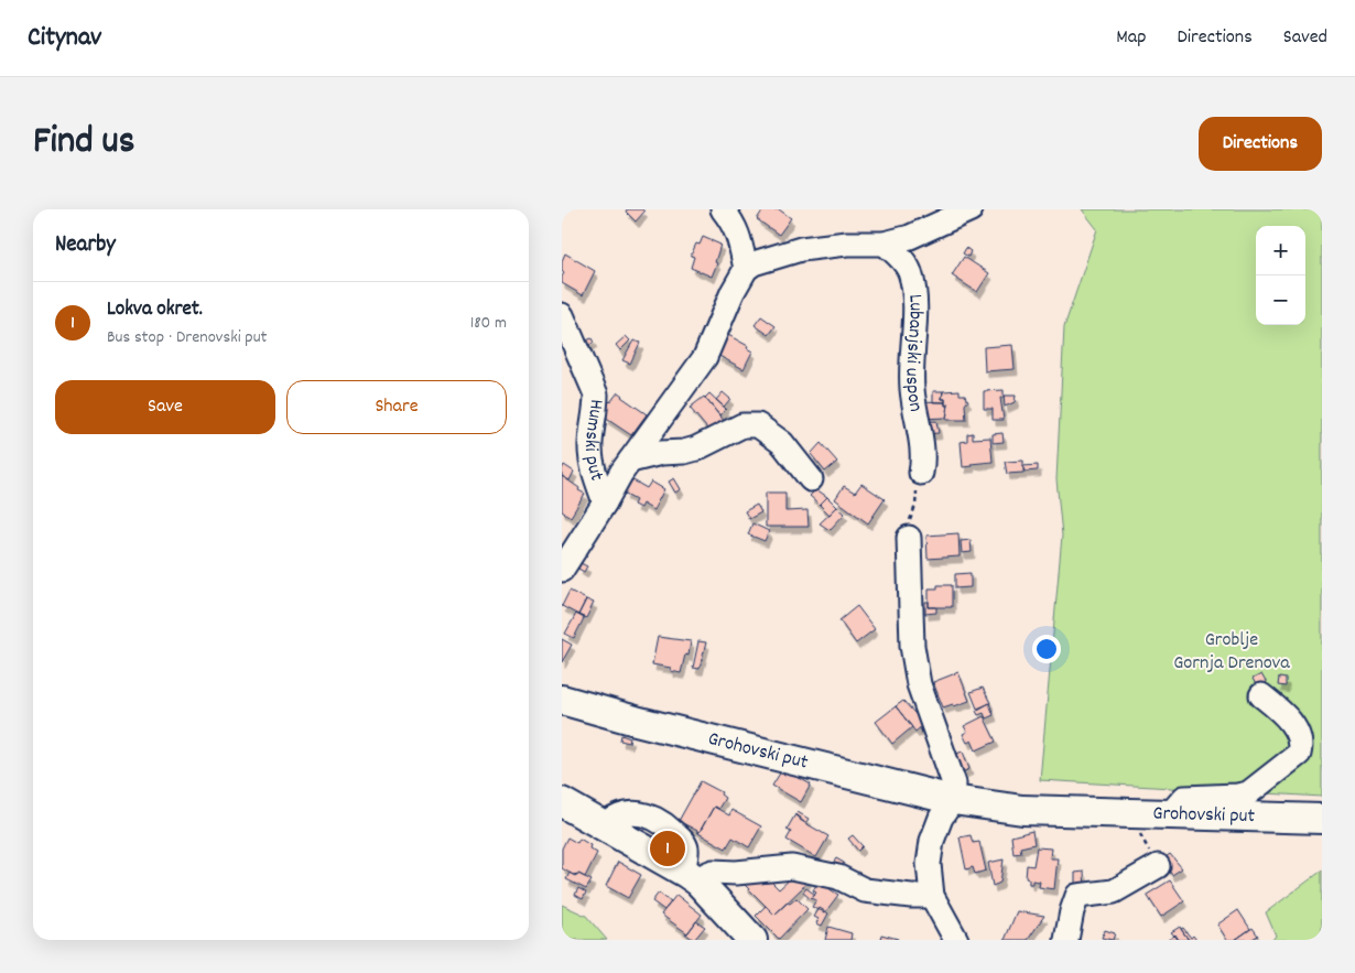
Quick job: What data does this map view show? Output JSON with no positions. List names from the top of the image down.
{
  "streets": {
    "main road": ["Grohovski put"],
    "street": ["Lubanjski uspon", "Humski put"]
  },
  "parks": ["Groblje Gornja Drenova"],
  "page": {
    "header": "Citynav",
    "nav": ["Map", "Directions", "Saved"],
    "title": "Find us",
    "buttons": [
      "Directions",
      ["Save", "Share"]
    ],
    "heading": "Nearby",
    "map_buttons": ["+", "−"],
    "list": [
      {
        "mark": "1",
        "name": "Lokva okret.",
        "note": "Bus stop · Drenovski put",
        "value": "180 m"
      }
    ],
    "pins": "1"
  }
}
